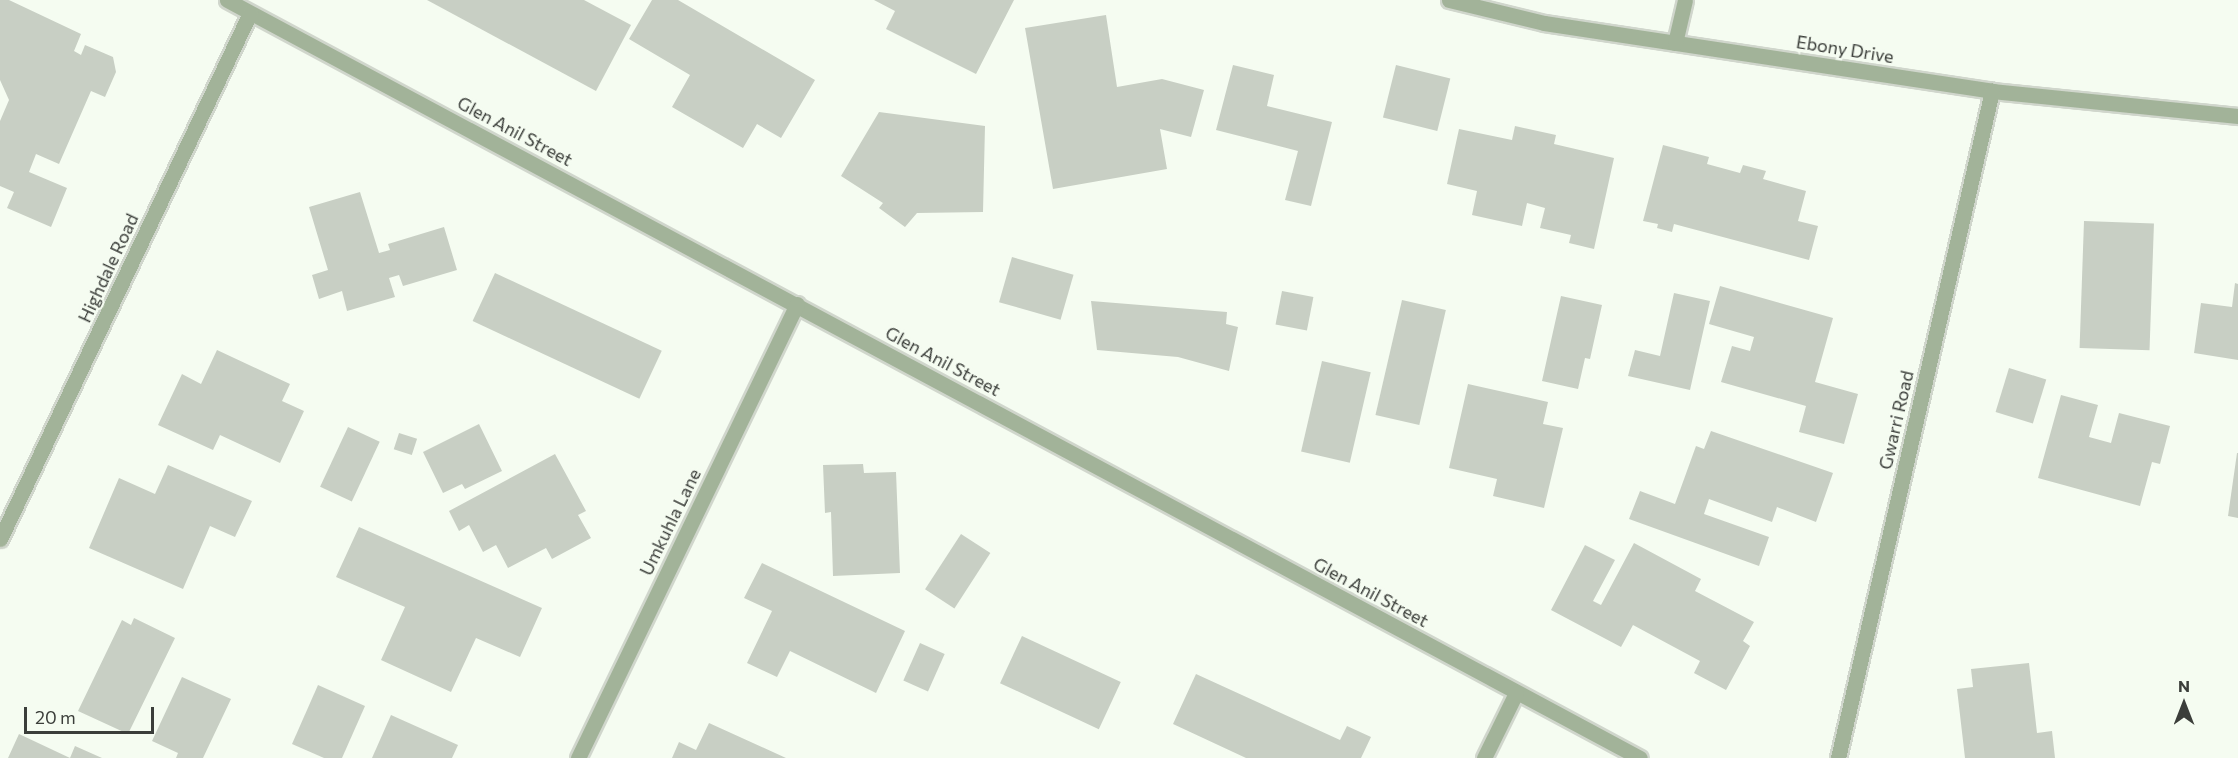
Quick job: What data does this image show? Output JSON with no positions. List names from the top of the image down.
{
  "streets": {
    "street": [
      "Ebony Drive",
      "Glen Anil Street",
      "Highdale Road",
      "Gwarri Road",
      "Umkuhla Lane"
    ]
  },
  "crossings": [
    ["Ebony Drive", "Gwarri Road"],
    ["Glen Anil Street", "Highdale Road"],
    ["Glen Anil Street", "Umkuhla Lane"]
  ],
  "scale_bar": "20 m",
  "north": "top"
}
